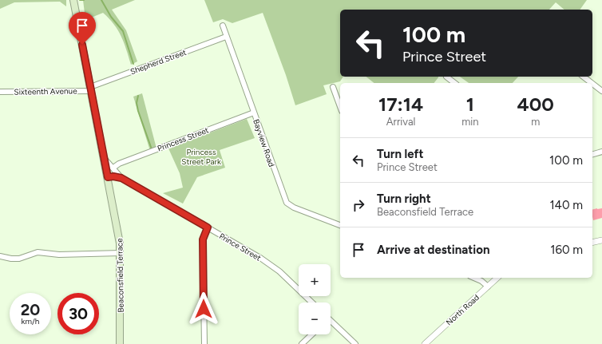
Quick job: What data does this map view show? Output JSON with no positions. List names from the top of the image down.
{
  "streets": {
    "main road": ["Beaconsfield Terrace"],
    "street": [
      "Shepherd Street",
      "Sixteenth Avenue",
      "Princess Street",
      "Bayview Road",
      "Prince Street",
      "North Road"
    ]
  },
  "crossings": [
    ["Shepherd Street", "Sixteenth Avenue"],
    ["Shepherd Street", "Bayview Road"],
    ["Shepherd Street", "Beaconsfield Terrace"],
    ["Sixteenth Avenue", "Beaconsfield Terrace"],
    ["Princess Street", "Bayview Road"],
    ["Princess Street", "Prince Street"],
    ["Prince Street", "Beaconsfield Terrace"]
  ],
  "parks": ["Princess Street Park"],
  "page": {
    "turn": ["100 m", "Prince Street"],
    "eta": [
      "17:14",
      "Arrival",
      "1",
      "min",
      "400",
      "m"
    ],
    "list": [
      {
        "name": "Turn left",
        "note": "Prince Street",
        "value": "100 m"
      },
      {
        "name": "Turn right",
        "note": "Beaconsfield Terrace",
        "value": "140 m"
      },
      {
        "name": "Arrive at destination",
        "value": "160 m"
      }
    ],
    "map_buttons": ["+", "−"],
    "speed": "20 km/h",
    "limit": "30"
  }
}
